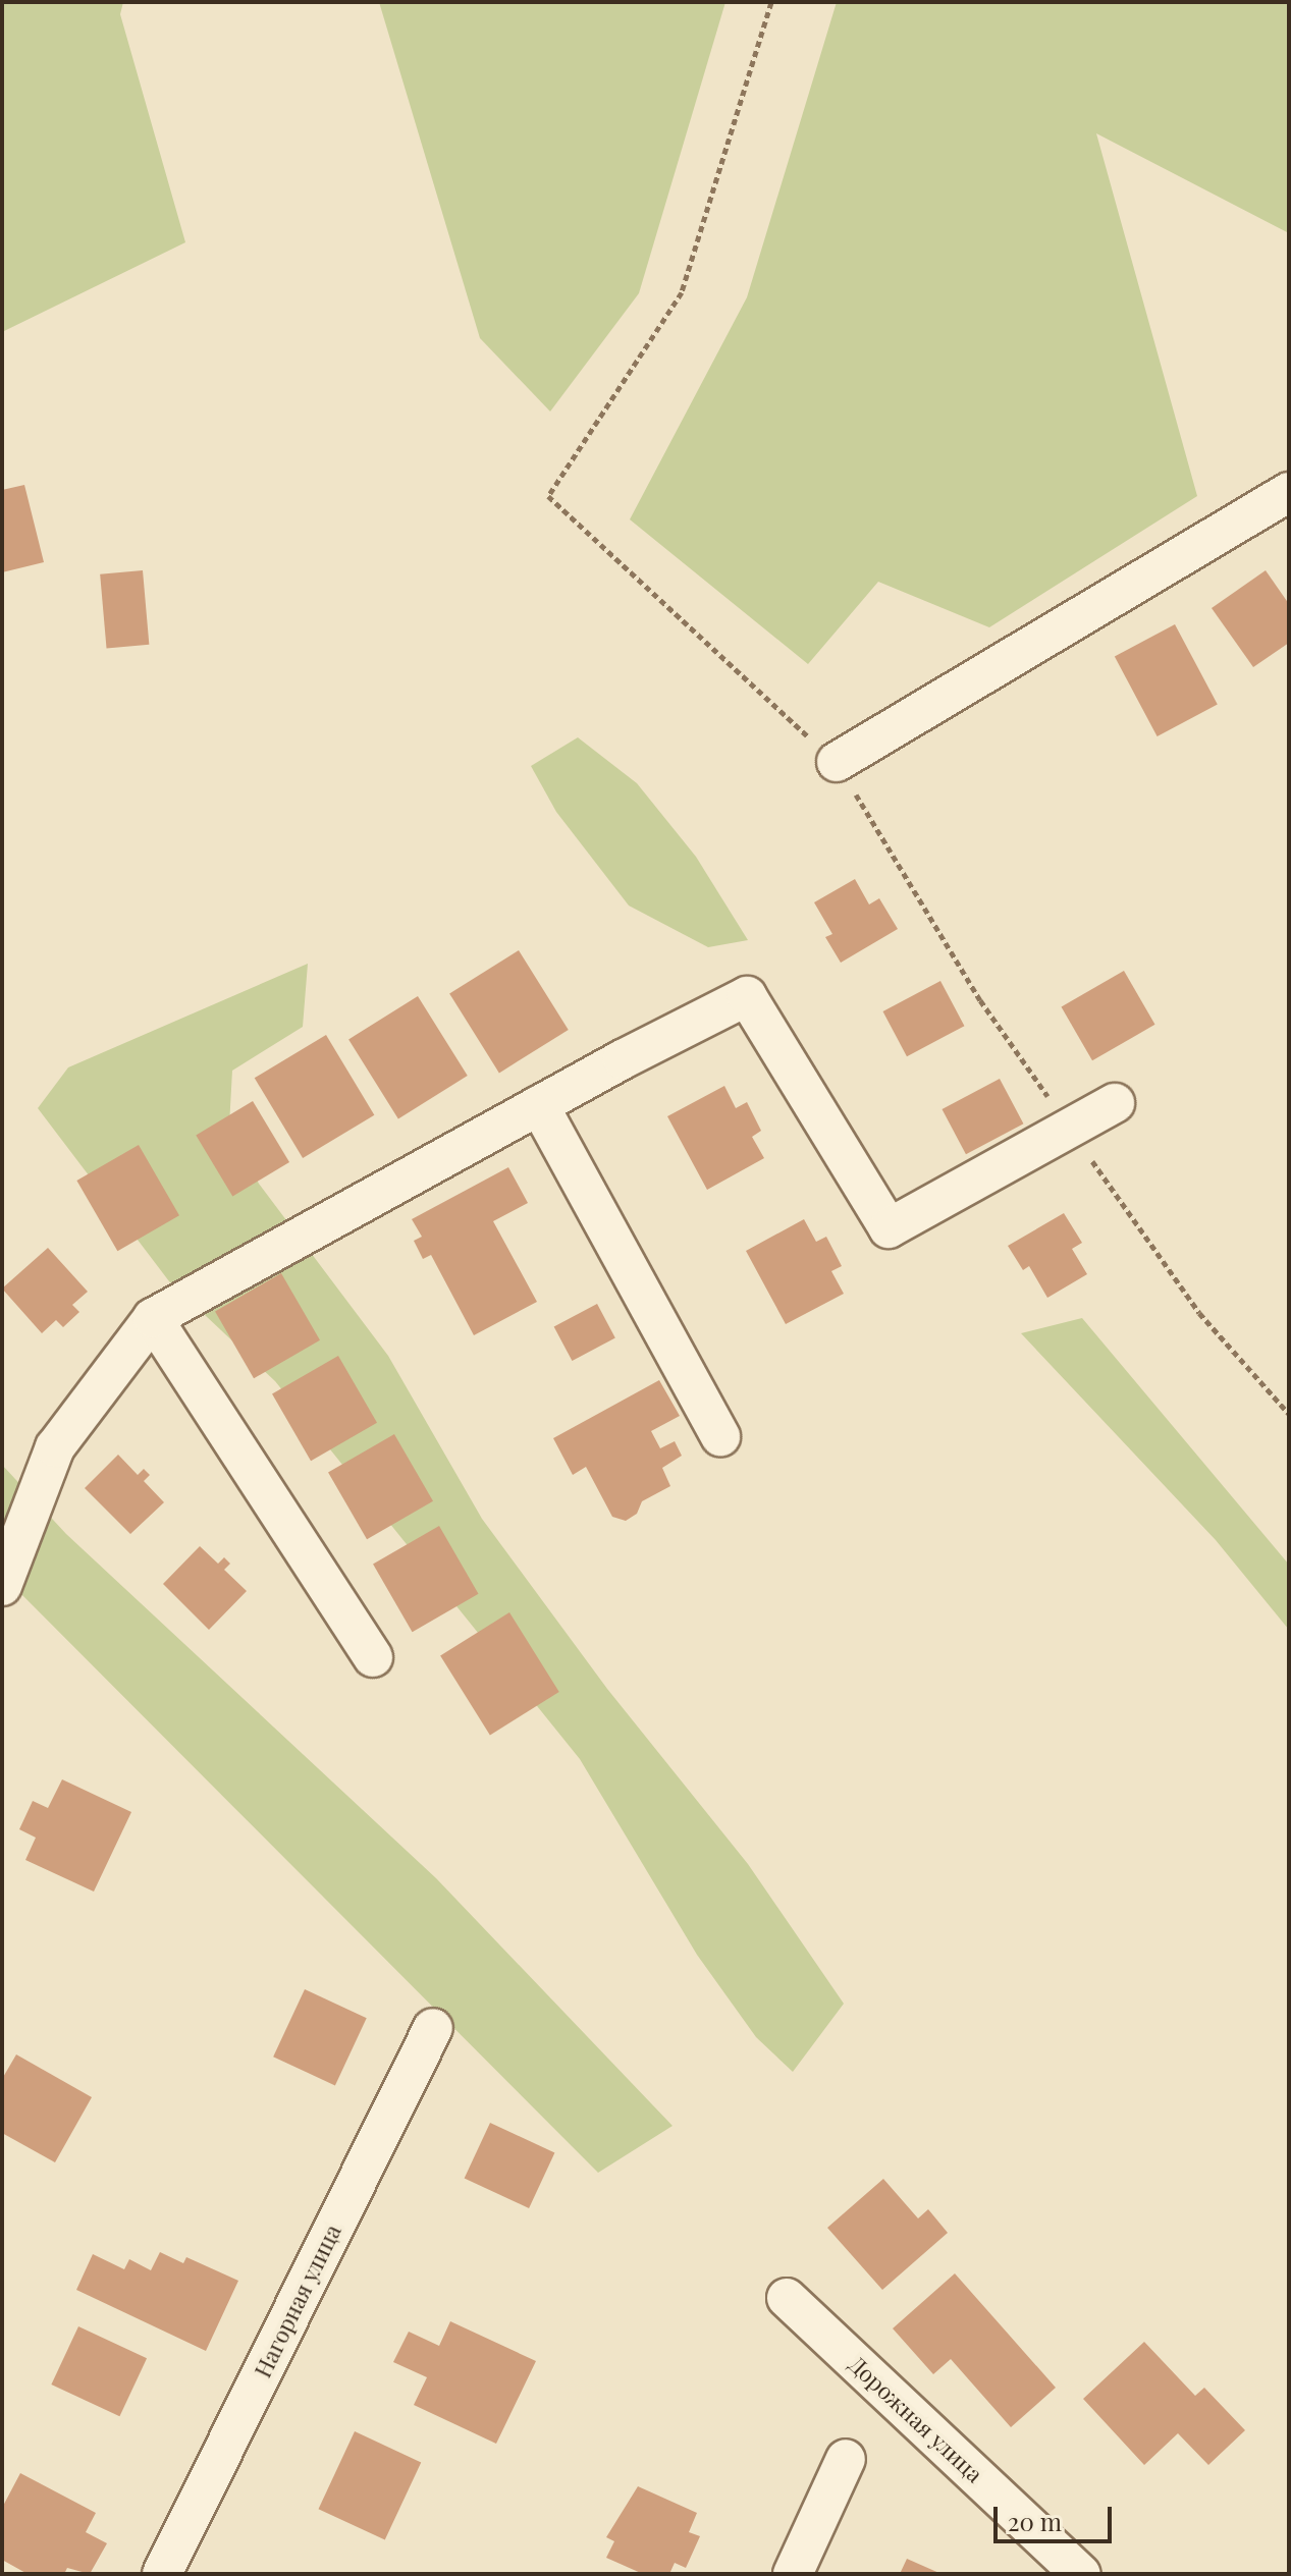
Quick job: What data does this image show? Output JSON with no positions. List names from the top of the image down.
{
  "streets": {
    "street": ["Нагорная улица", "Дорожная улица"]
  },
  "scale_bar": "20 m"
}
